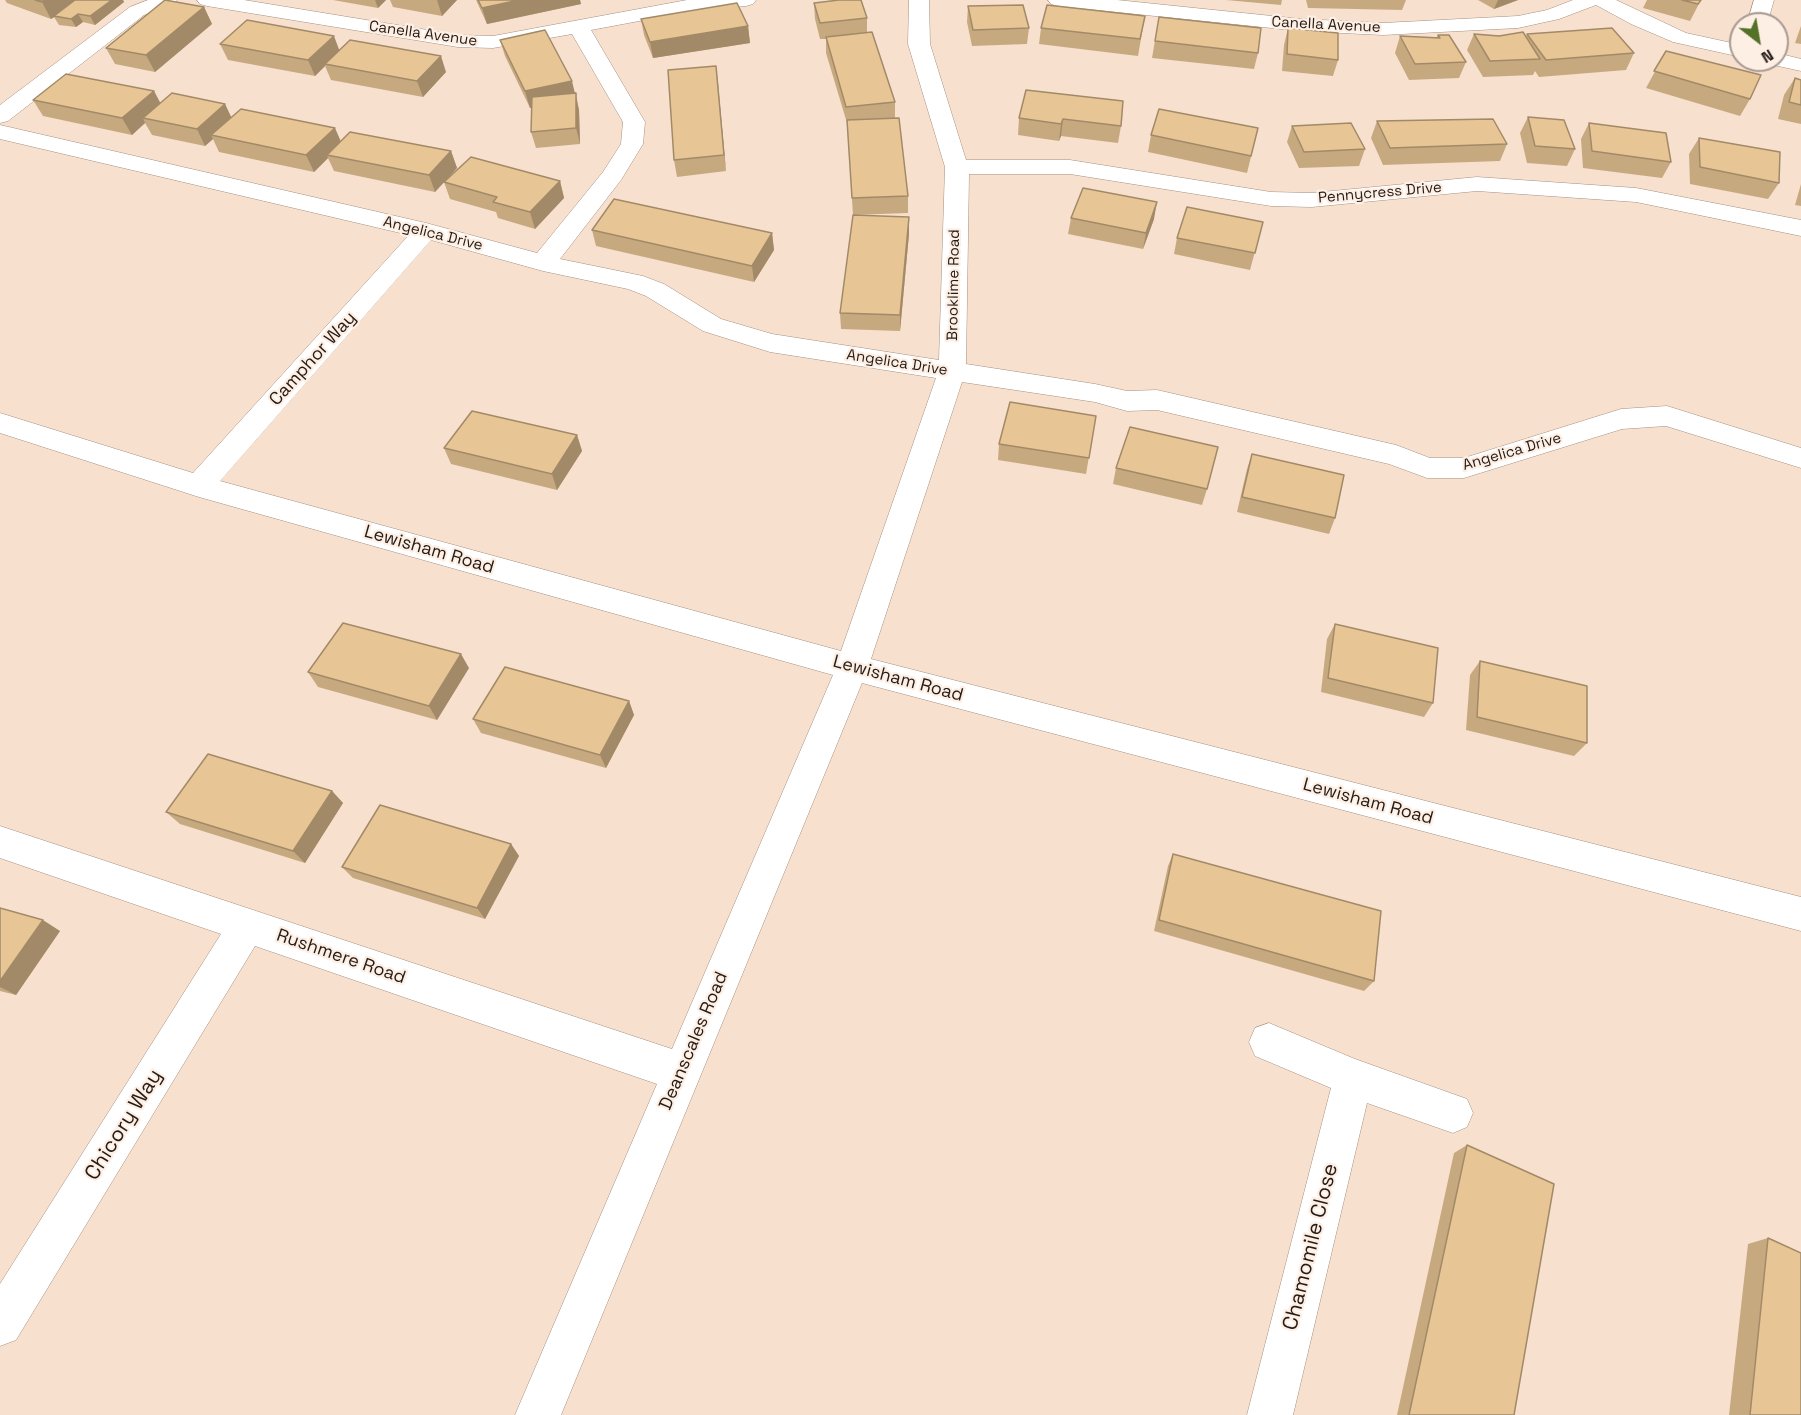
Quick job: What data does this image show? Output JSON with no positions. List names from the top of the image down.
{
  "streets": {
    "street": [
      "Canella Avenue",
      "Pennycress Drive",
      "Angelica Drive",
      "Brooklime Road",
      "Camphor Way",
      "Lewisham Road",
      "Rushmere Road",
      "Deanscales Road",
      "Chicory Way",
      "Chamomile Close"
    ]
  },
  "crossings": [
    ["Pennycress Drive", "Brooklime Road"],
    ["Angelica Drive", "Brooklime Road"],
    ["Angelica Drive", "Camphor Way"],
    ["Brooklime Road", "Lewisham Road"],
    ["Brooklime Road", "Deanscales Road"],
    ["Camphor Way", "Lewisham Road"],
    ["Lewisham Road", "Deanscales Road"],
    ["Rushmere Road", "Deanscales Road"],
    ["Rushmere Road", "Chicory Way"]
  ],
  "north": "bottom right"
}
